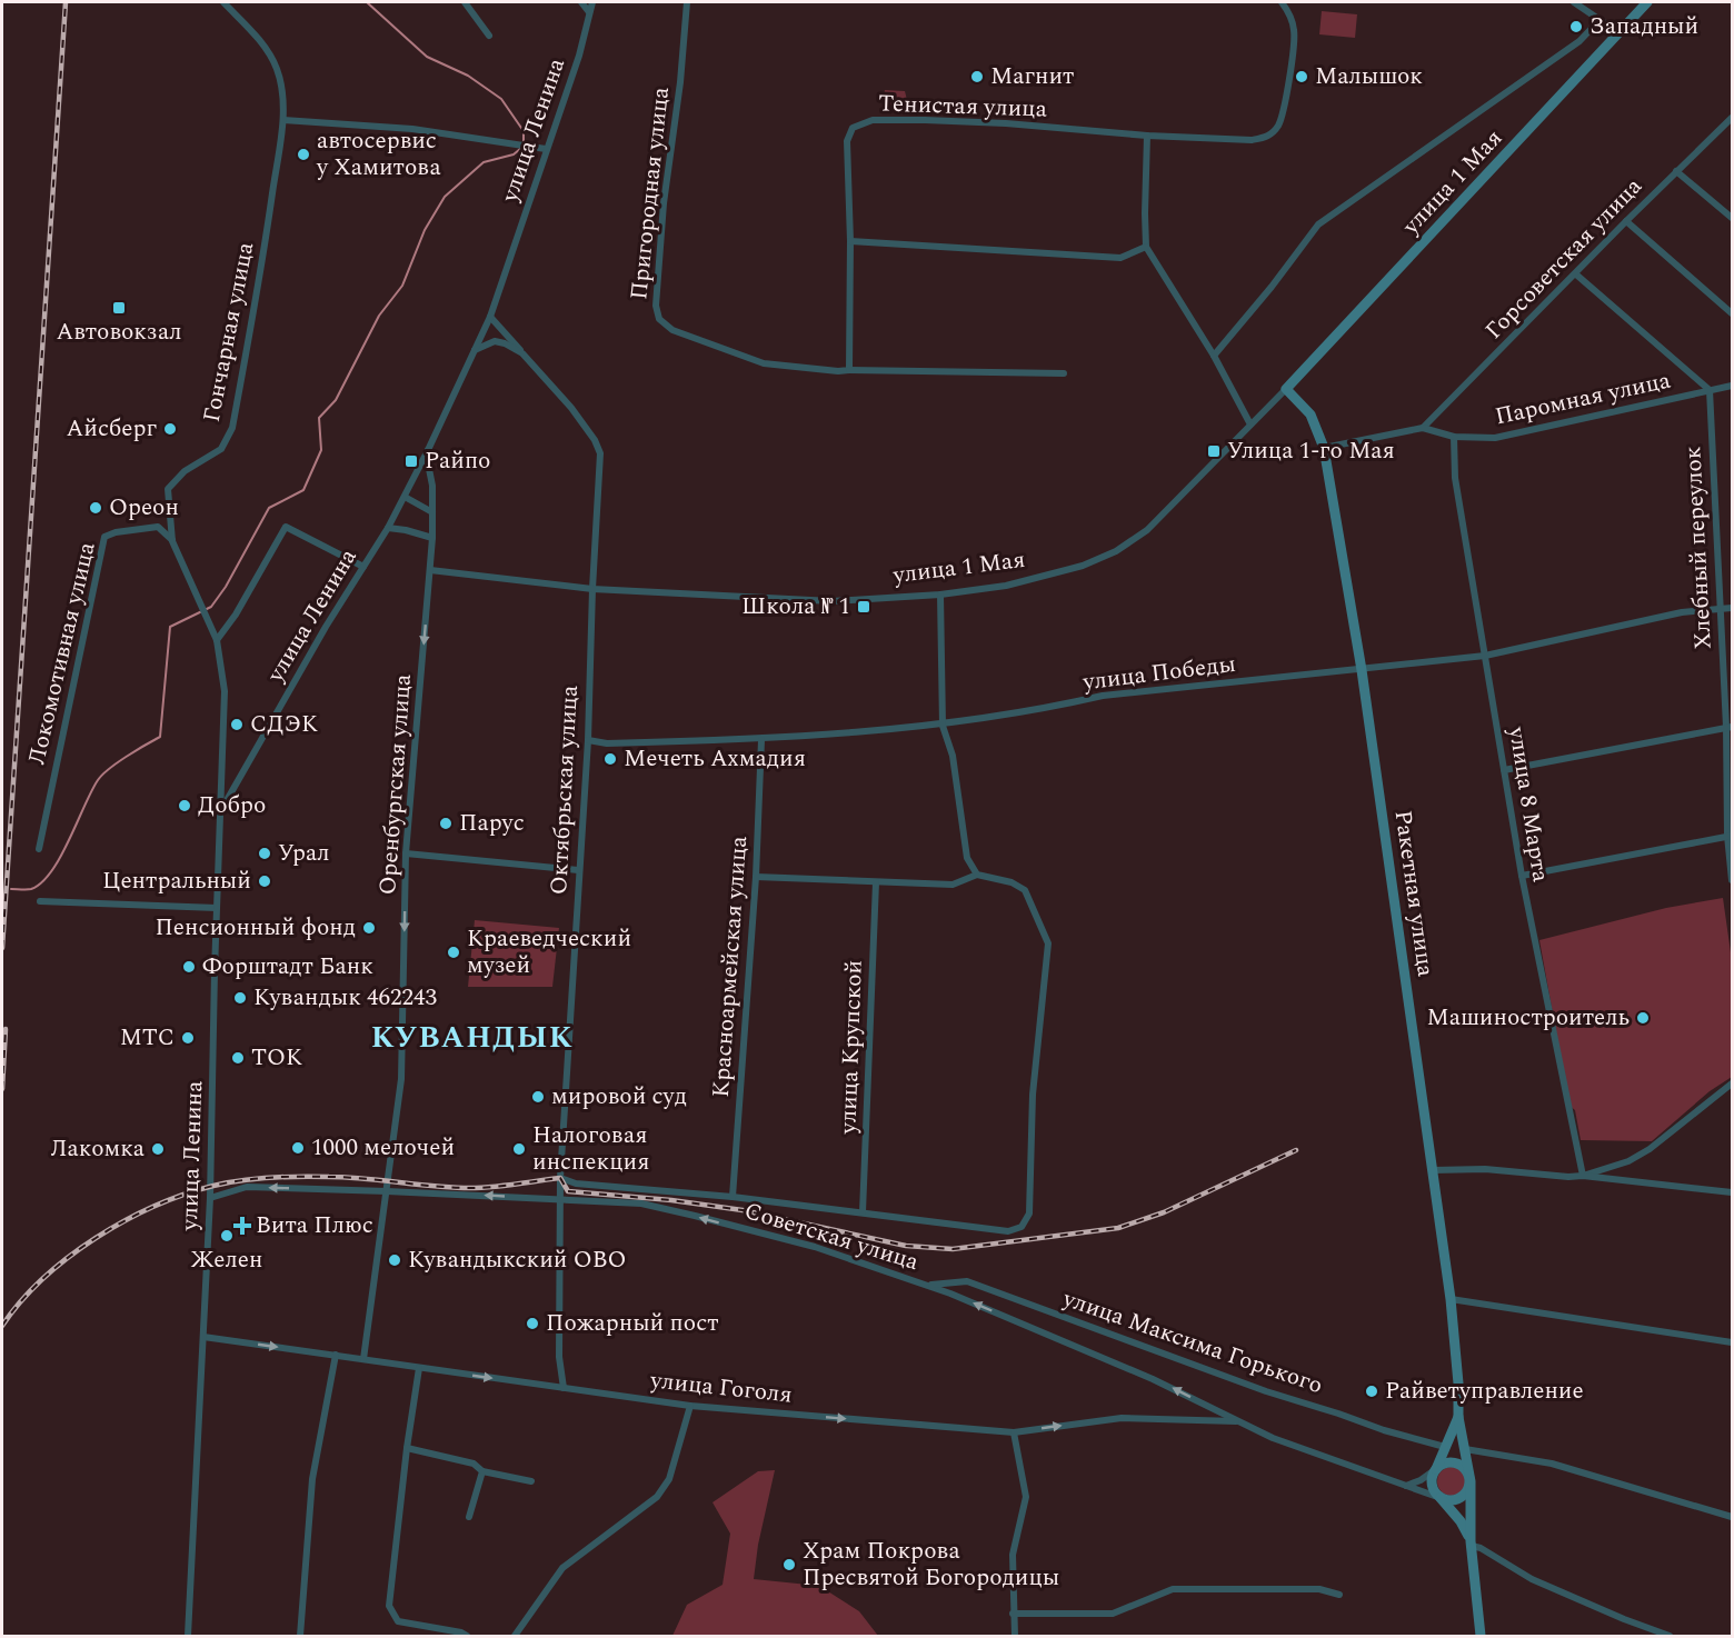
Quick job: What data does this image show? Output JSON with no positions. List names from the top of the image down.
{
  "streets": {
    "main road": ["улица 1 Мая", "Ракетная улица"],
    "street": [
      "Тенистая улица",
      "улица Ленина",
      "Пригородная улица",
      "Горсоветская улица",
      "Гончарная улица",
      "Паромная улица",
      "Хлебный переулок",
      "Локомотивная улица",
      "улица Победы",
      "Оренбургская улица",
      "Октябрьская улица",
      "улица 8 Марта",
      "Красноармейская улица",
      "улица Крупской",
      "Советская улица",
      "улица Максима Горького",
      "улица Гоголя"
    ]
  },
  "crossings": [
    ["Тенистая улица", "Пригородная улица"],
    ["улица Ленина", "Гончарная улица"],
    ["улица Ленина", "Оренбургская улица"],
    ["улица Ленина", "Октябрьская улица"],
    ["улица Ленина", "Советская улица"],
    ["улица Ленина", "улица Гоголя"],
    ["улица 1 Мая", "Оренбургская улица"],
    ["улица 1 Мая", "Октябрьская улица"],
    ["улица 1 Мая", "Ракетная улица"],
    ["Горсоветская улица", "Паромная улица"],
    ["Гончарная улица", "Локомотивная улица"],
    ["Паромная улица", "Хлебный переулок"],
    ["Паромная улица", "улица 8 Марта"],
    ["Паромная улица", "Ракетная улица"],
    ["Хлебный переулок", "улица Победы"],
    ["улица Победы", "Октябрьская улица"],
    ["улица Победы", "улица 8 Марта"],
    ["улица Победы", "Ракетная улица"],
    ["улица Победы", "Красноармейская улица"],
    ["Оренбургская улица", "Советская улица"],
    ["Оренбургская улица", "улица Гоголя"],
    ["Октябрьская улица", "Советская улица"],
    ["Октябрьская улица", "улица Гоголя"],
    ["Ракетная улица", "Советская улица"],
    ["Ракетная улица", "улица Максима Горького"],
    ["Советская улица", "улица Максима Горького"],
    ["Советская улица", "улица Гоголя"]
  ],
  "one_way": ["Оренбургская улица", "Советская улица", "улица Гоголя"],
  "districts": ["КУВАНДЫК"],
  "places": {
    "other": [
      "Западный",
      "Магнит",
      "Малышок",
      "автосервис у Хамитова",
      "Айсберг",
      "Ореон",
      "СДЭК",
      "Мечеть Ахмадия",
      "Добро",
      "Парус",
      "Урал",
      "Центральный",
      "Пенсионный фонд",
      "Краеведческий музей",
      "Форштадт Банк",
      "Кувандык 462243",
      "Машиностроитель",
      "МТС",
      "ТОК",
      "мировой суд",
      "1000 мелочей",
      "Лакомка",
      "Налоговая инспекция",
      "Желен",
      "Кувандыкский ОВО",
      "Пожарный пост",
      "Райветуправление",
      "Храм Покрова Пресвятой Богородицы"
    ],
    "transit": [
      "Автовокзал",
      "Улица 1-го Мая",
      "Райпо",
      "Школа № 1"
    ],
    "health": ["Вита Плюс"]
  }
}
